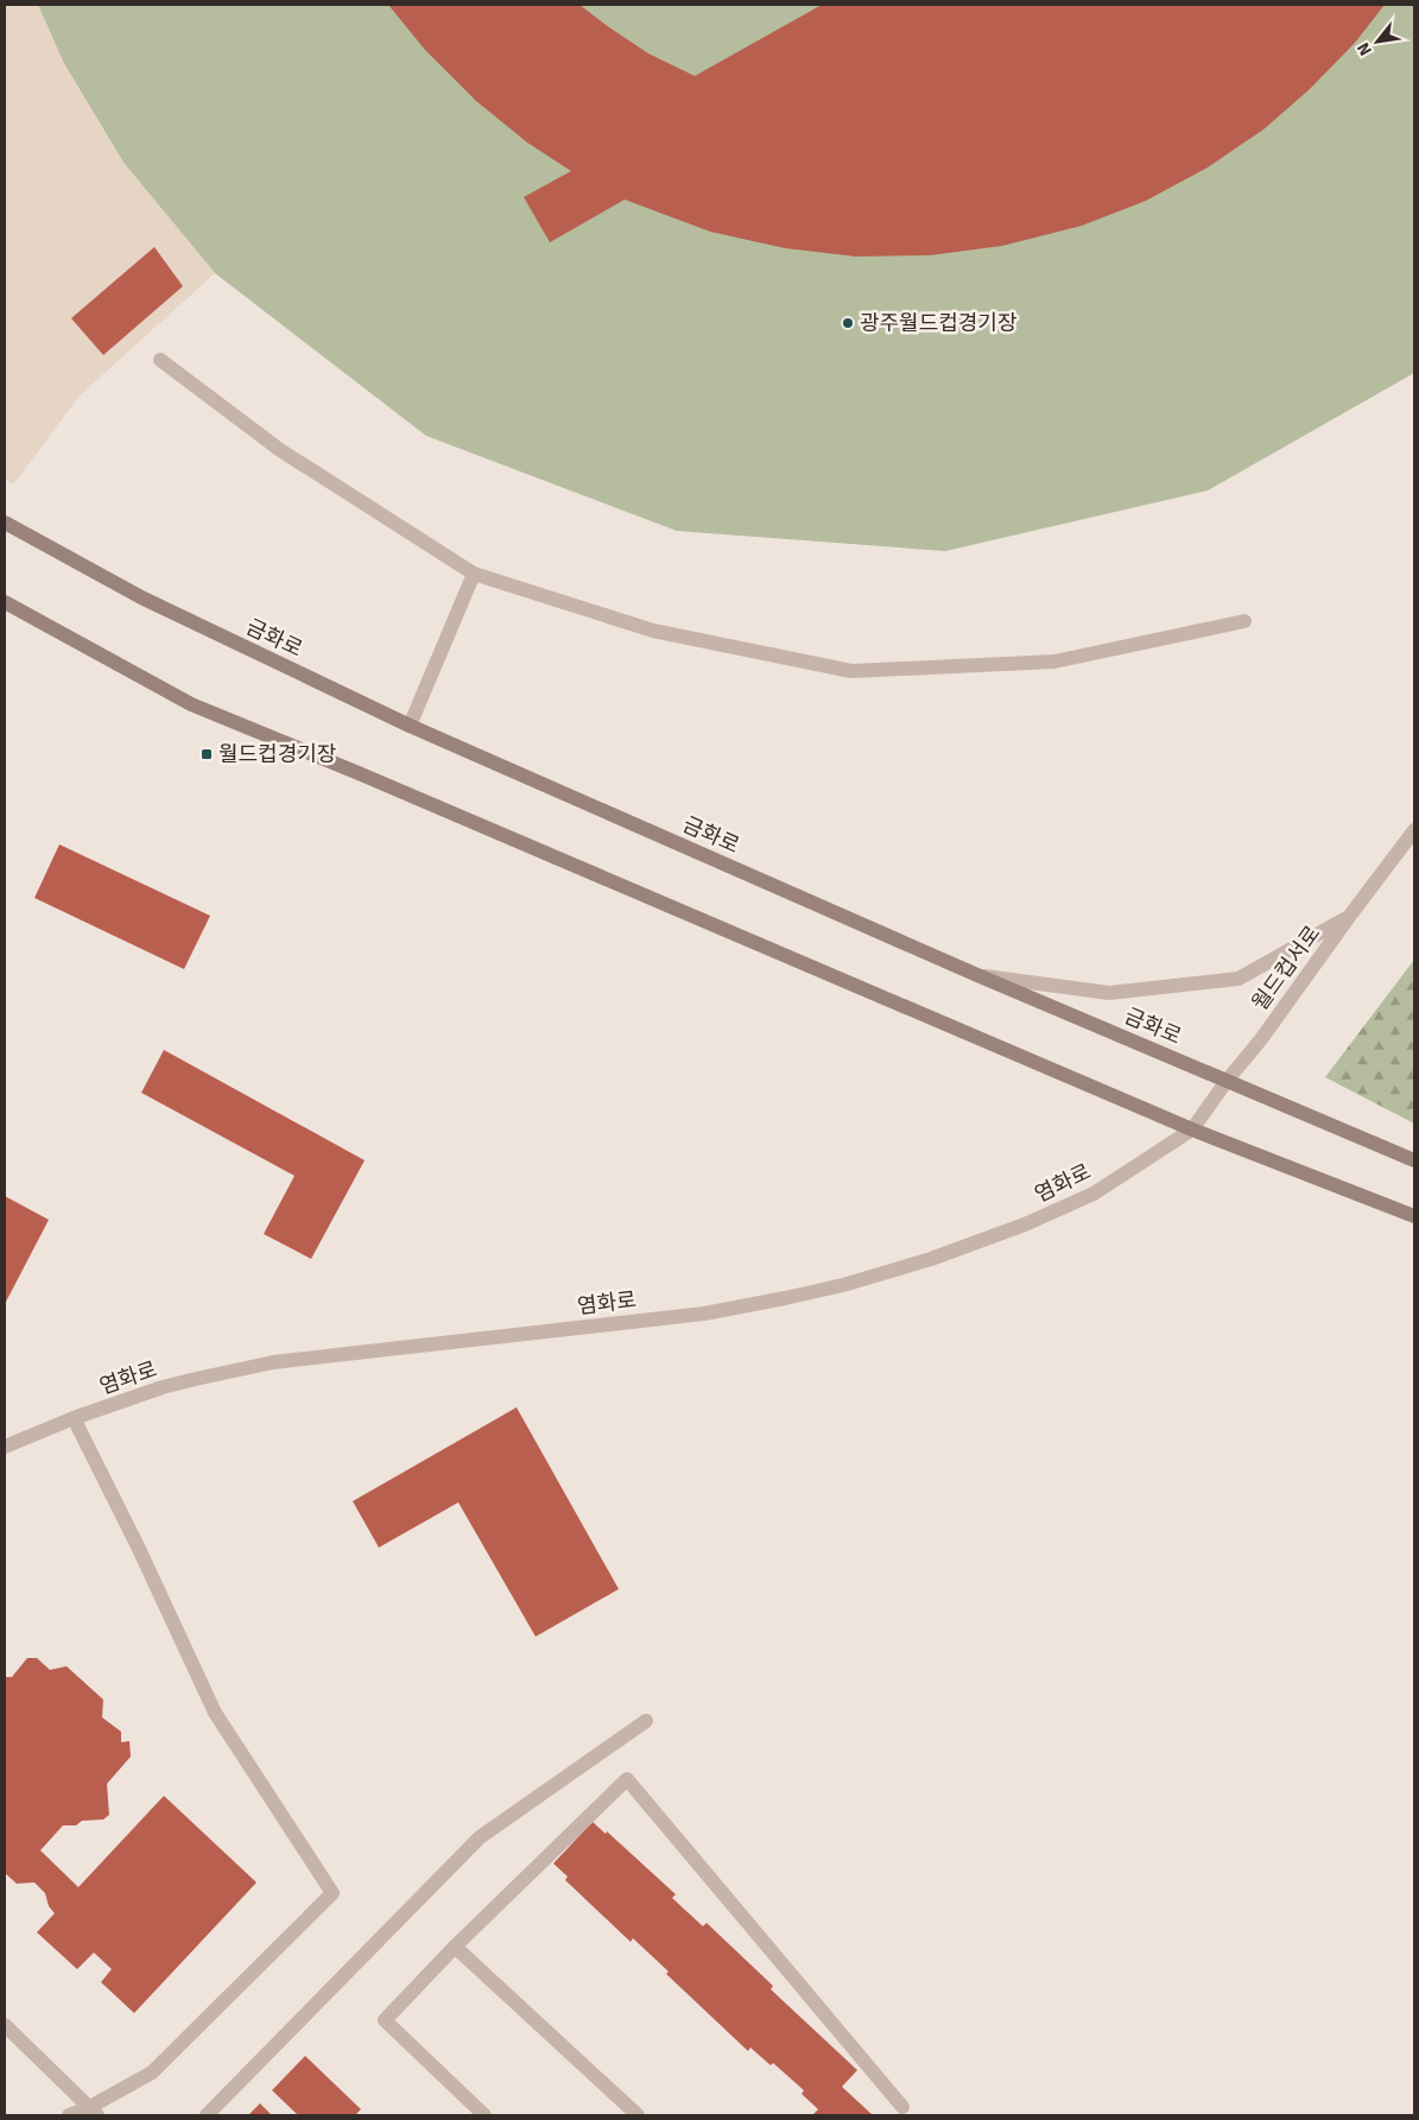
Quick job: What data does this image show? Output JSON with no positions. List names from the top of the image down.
{
  "streets": {
    "main road": ["금화로"],
    "street": ["월드컵서로", "염화로"]
  },
  "crossings": [
    ["금화로", "월드컵서로"],
    ["월드컵서로", "염화로"]
  ],
  "places": {
    "other": ["광주월드컵경기장"],
    "transit": ["월드컵경기장"]
  },
  "north": "bottom left"
}
